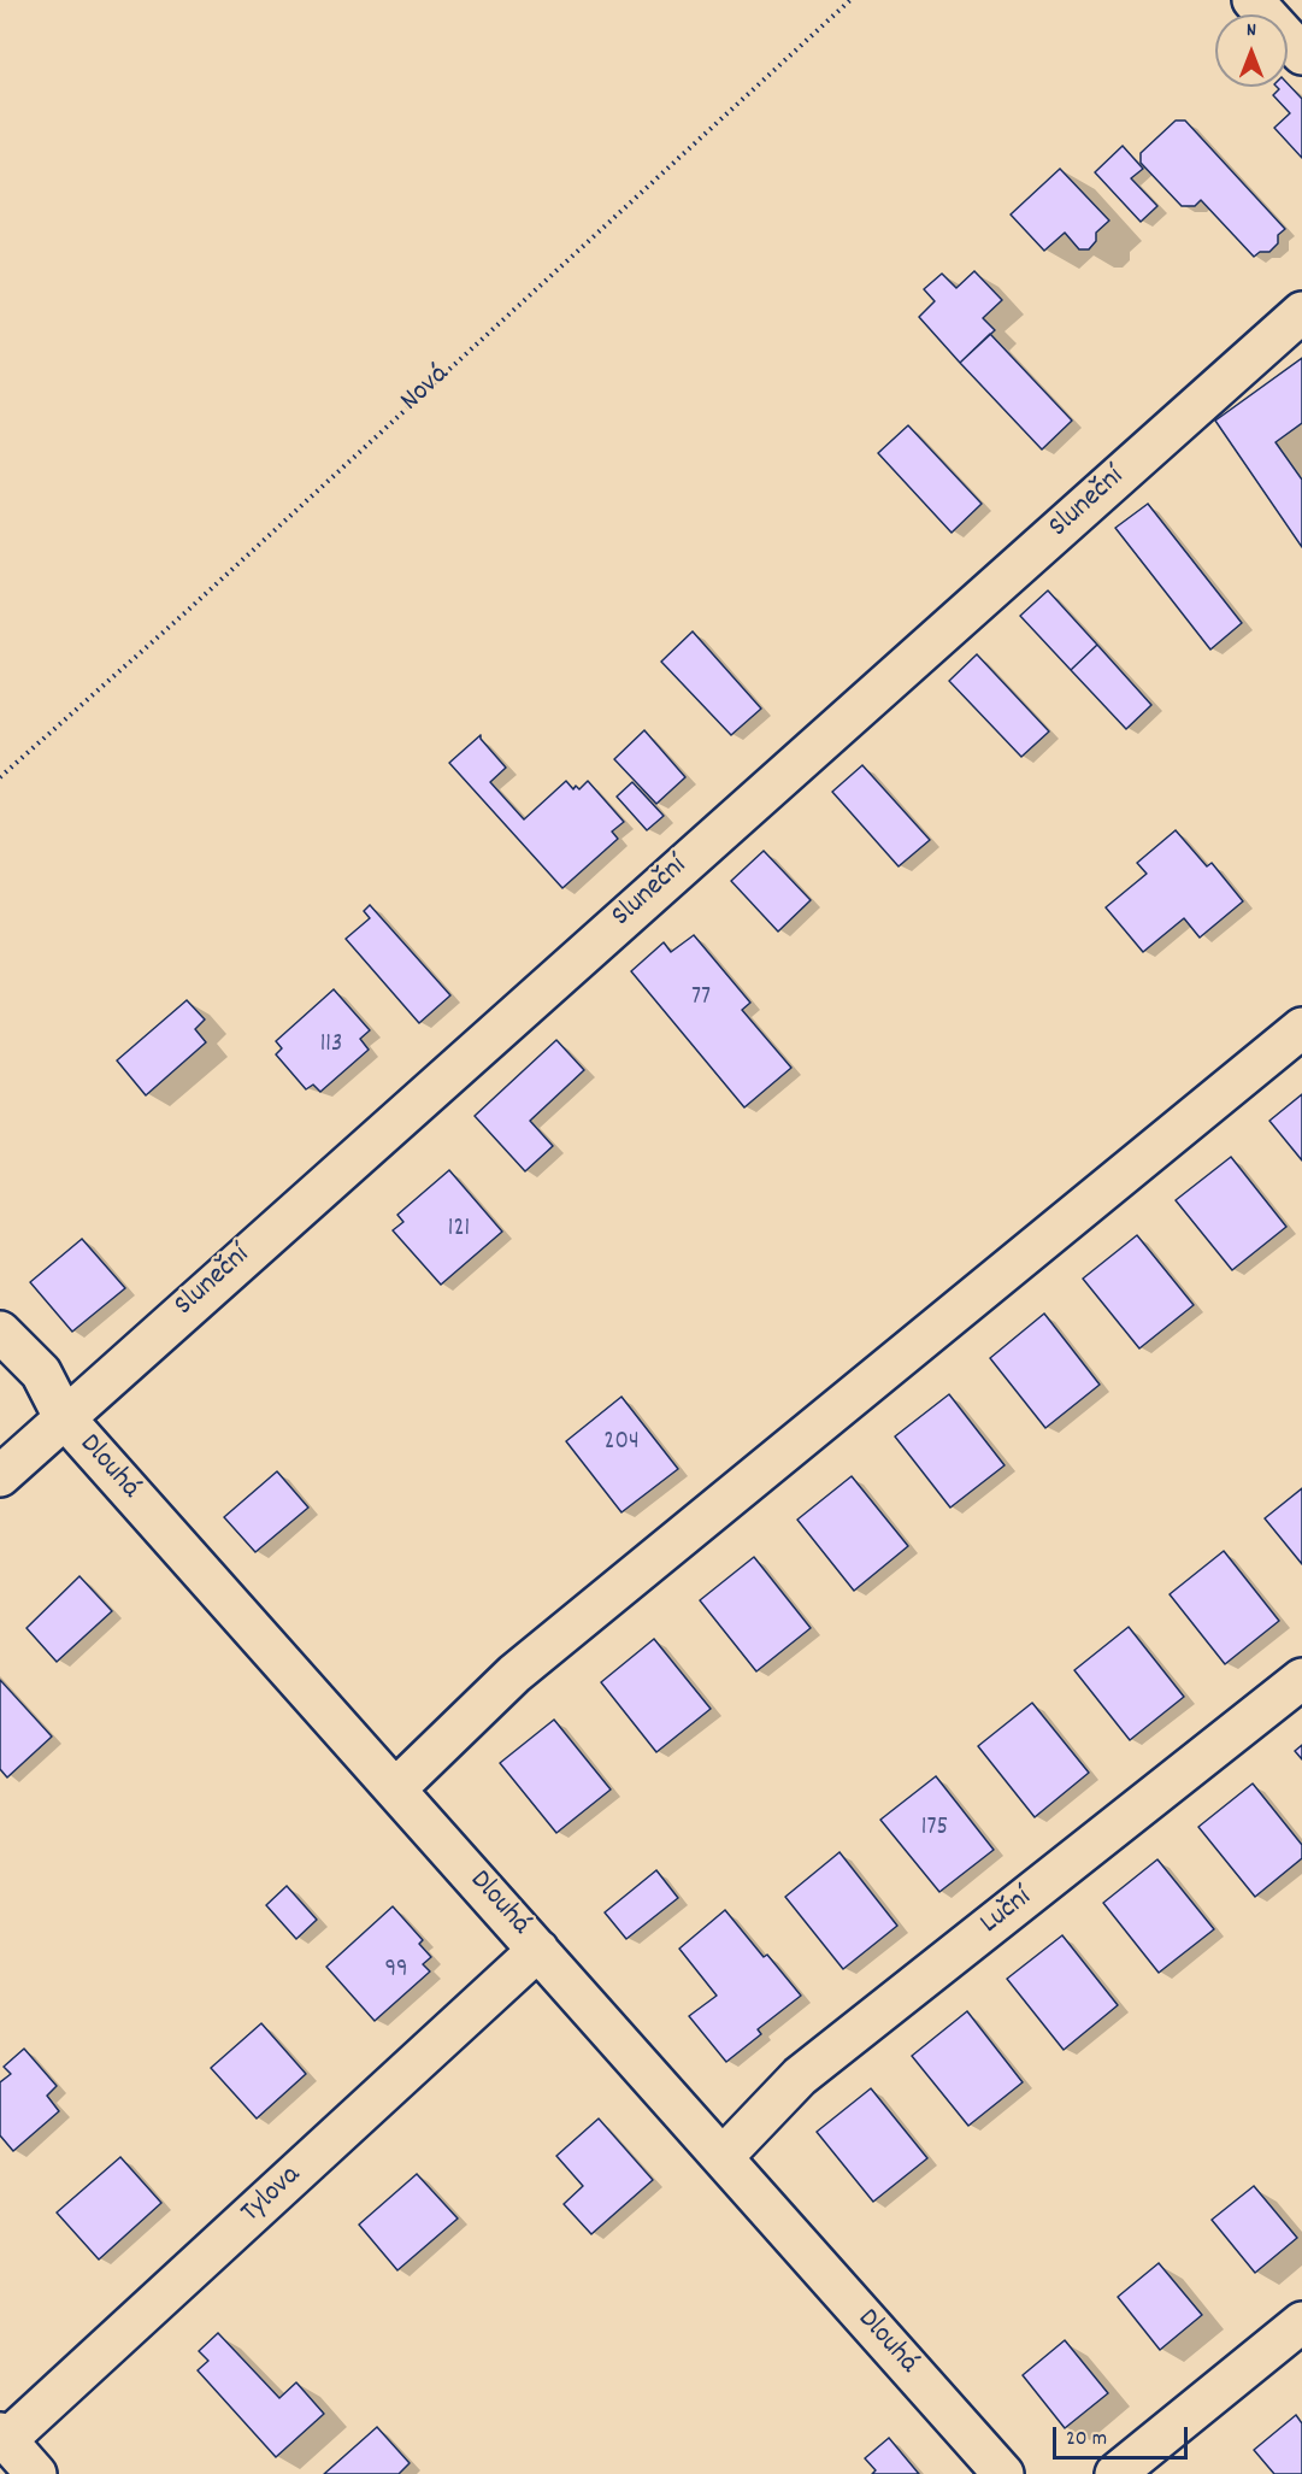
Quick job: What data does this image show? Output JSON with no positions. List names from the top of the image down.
{
  "streets": {
    "street": [
      "Sluneční",
      "Dlouhá",
      "Luční",
      "Tylova"
    ],
    "path": ["Nová"]
  },
  "crossings": [
    ["Sluneční", "Dlouhá"],
    ["Dlouhá", "Luční"],
    ["Dlouhá", "Tylova"]
  ],
  "house_numbers": [
    "77",
    "113",
    "121",
    "204",
    "175",
    "99"
  ],
  "scale_bar": "20 m",
  "north": "top"
}
